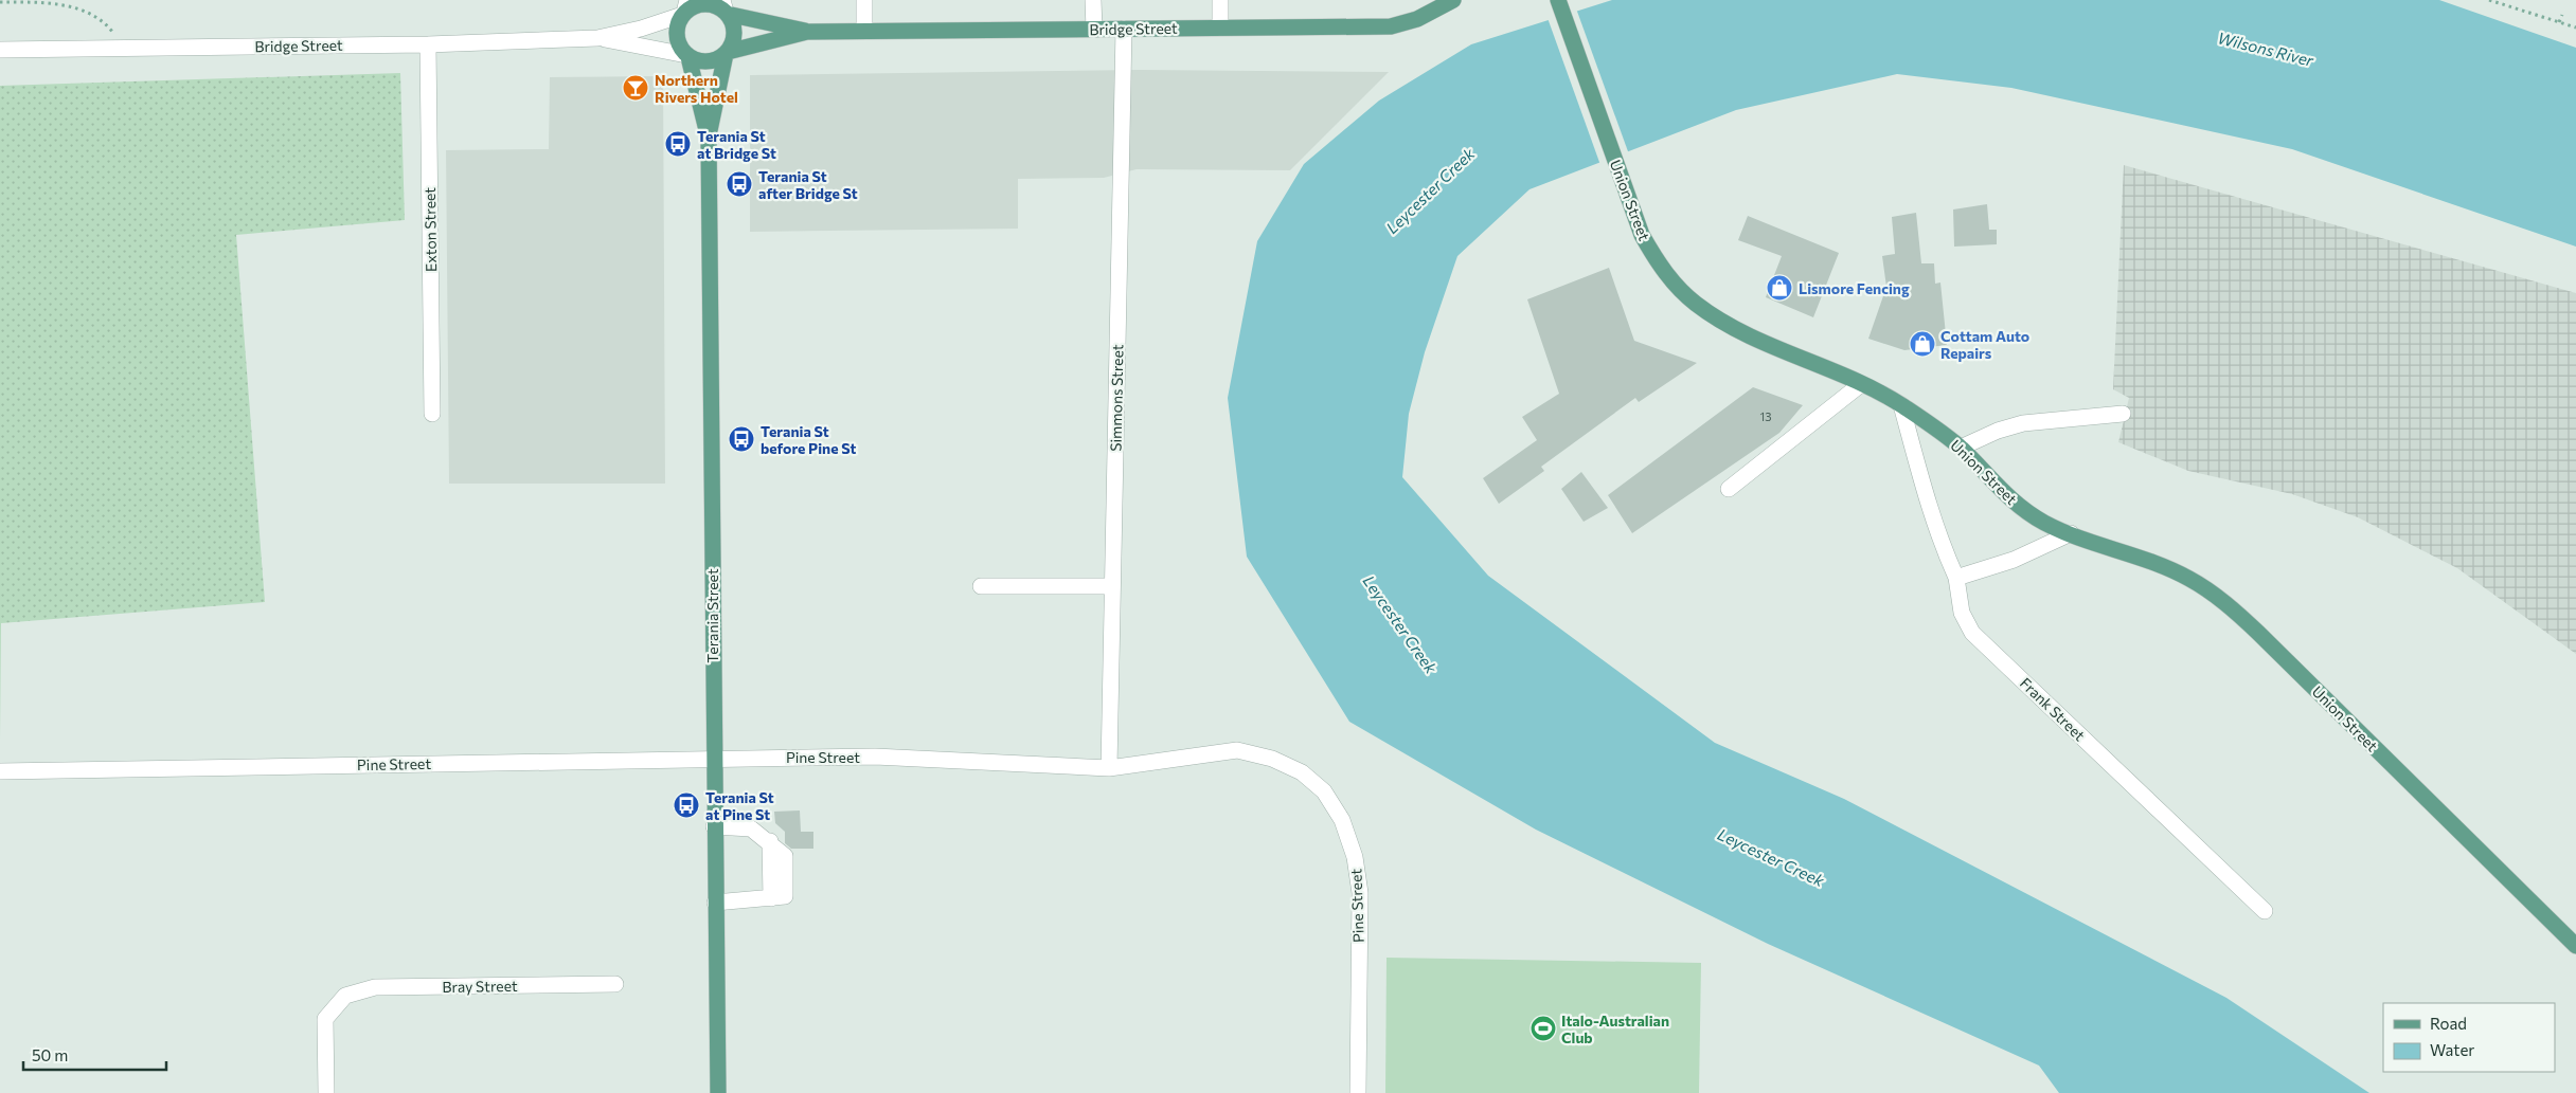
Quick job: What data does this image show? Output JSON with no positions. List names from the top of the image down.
{
  "streets": {
    "main road": ["Bridge Street", "Union Street", "Terania Street"],
    "street": [
      "Exton Street",
      "Simmons Street",
      "Frank Street",
      "Pine Street",
      "Bray Street"
    ]
  },
  "crossings": [
    ["Bridge Street", "Exton Street"],
    ["Bridge Street", "Simmons Street"],
    ["Bridge Street", "Terania Street"],
    ["Union Street", "Frank Street"],
    ["Simmons Street", "Pine Street"],
    ["Terania Street", "Pine Street"]
  ],
  "water": ["Wilsons River", "Leycester Creek"],
  "places": {
    "bar": ["Northern Rivers Hotel"],
    "bus stop": [
      "Terania St at Bridge St",
      "Terania St after Bridge St",
      "Terania St before Pine St",
      "Terania St at Pine St"
    ],
    "shop": ["Lismore Fencing", "Cottam Auto Repairs"],
    "sports": ["Italo-Australian Club"]
  },
  "house_numbers": ["13"],
  "legend": ["Road", "Water"],
  "scale_bar": "50 m"
}
